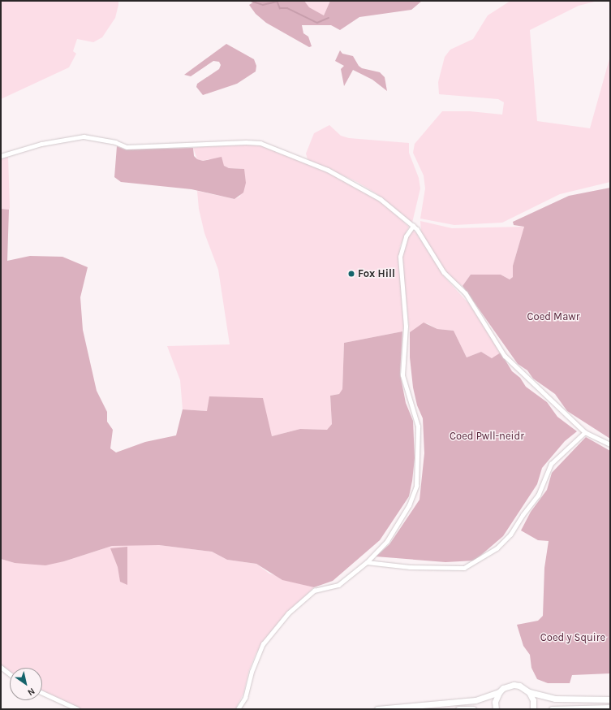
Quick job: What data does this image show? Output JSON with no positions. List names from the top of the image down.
{
  "parks": ["Coed Mawr", "Coed Pwll-neidr", "Coed y Squire"],
  "places": ["Fox Hill"],
  "north": "bottom right"
}
